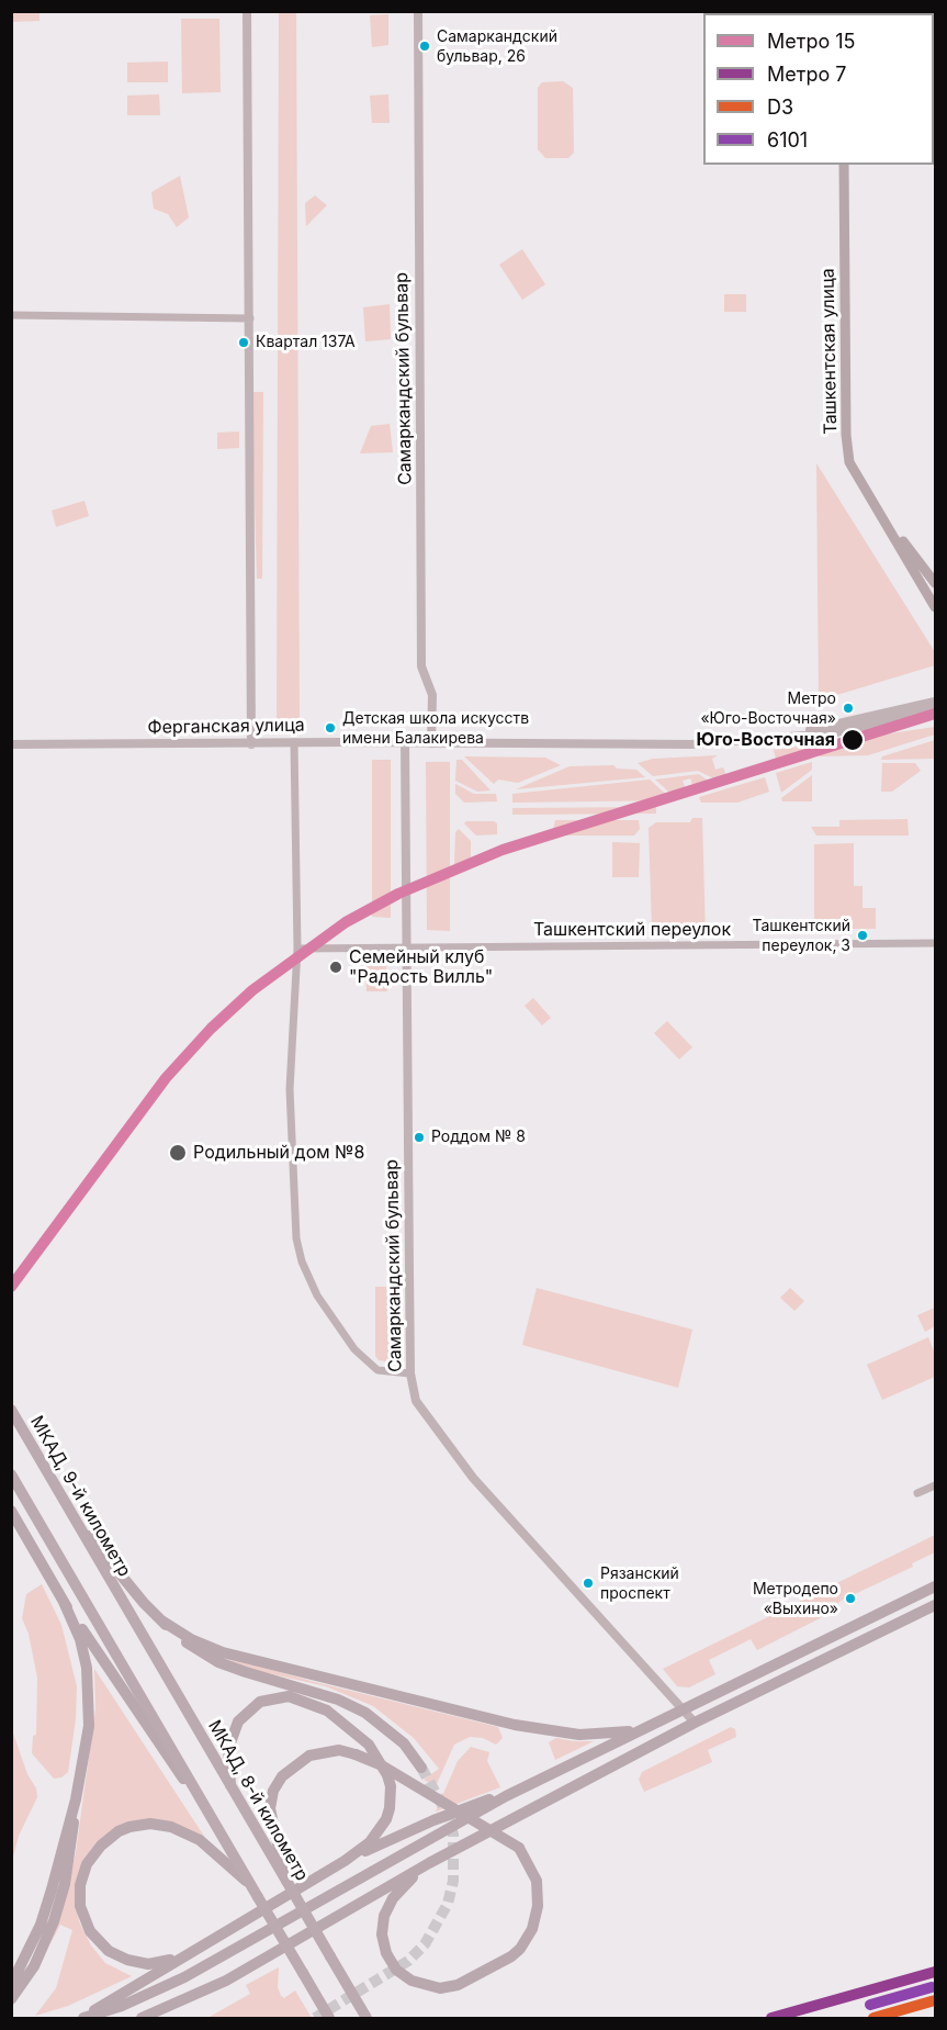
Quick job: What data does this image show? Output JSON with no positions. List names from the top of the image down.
{
  "streets": {
    "highway": ["МКАД, 9-й километр", "МКАД, 8-й километр"],
    "main road": ["Ташкентская улица"],
    "street": ["Самаркандский бульвар", "Ферганская улица", "Ташкентский переулок"]
  },
  "crossings": [
    ["Самаркандский бульвар", "Ферганская улица"],
    ["Самаркандский бульвар", "Ташкентский переулок"],
    ["МКАД, 9-й километр", "МКАД, 8-й километр"]
  ],
  "places": [
    "Самаркандский бульвар, 26",
    "Квартал 137А",
    "Метро «Юго-Восточная»",
    "Детская школа искусств имени Балакирева",
    "Юго-Восточная",
    "Ташкентский переулок, 3",
    "Семейный клуб \"Радость Вилль\"",
    "Роддом № 8",
    "Родильный дом №8",
    "Рязанский проспект",
    "Метродепо «Выхино»"
  ],
  "lines": [
    "metro line 15",
    "metro line 7",
    "transit line 6101",
    "transit line D3"
  ],
  "legend": [
    "Метро 15",
    "Метро 7",
    "D3",
    "6101"
  ]
}
